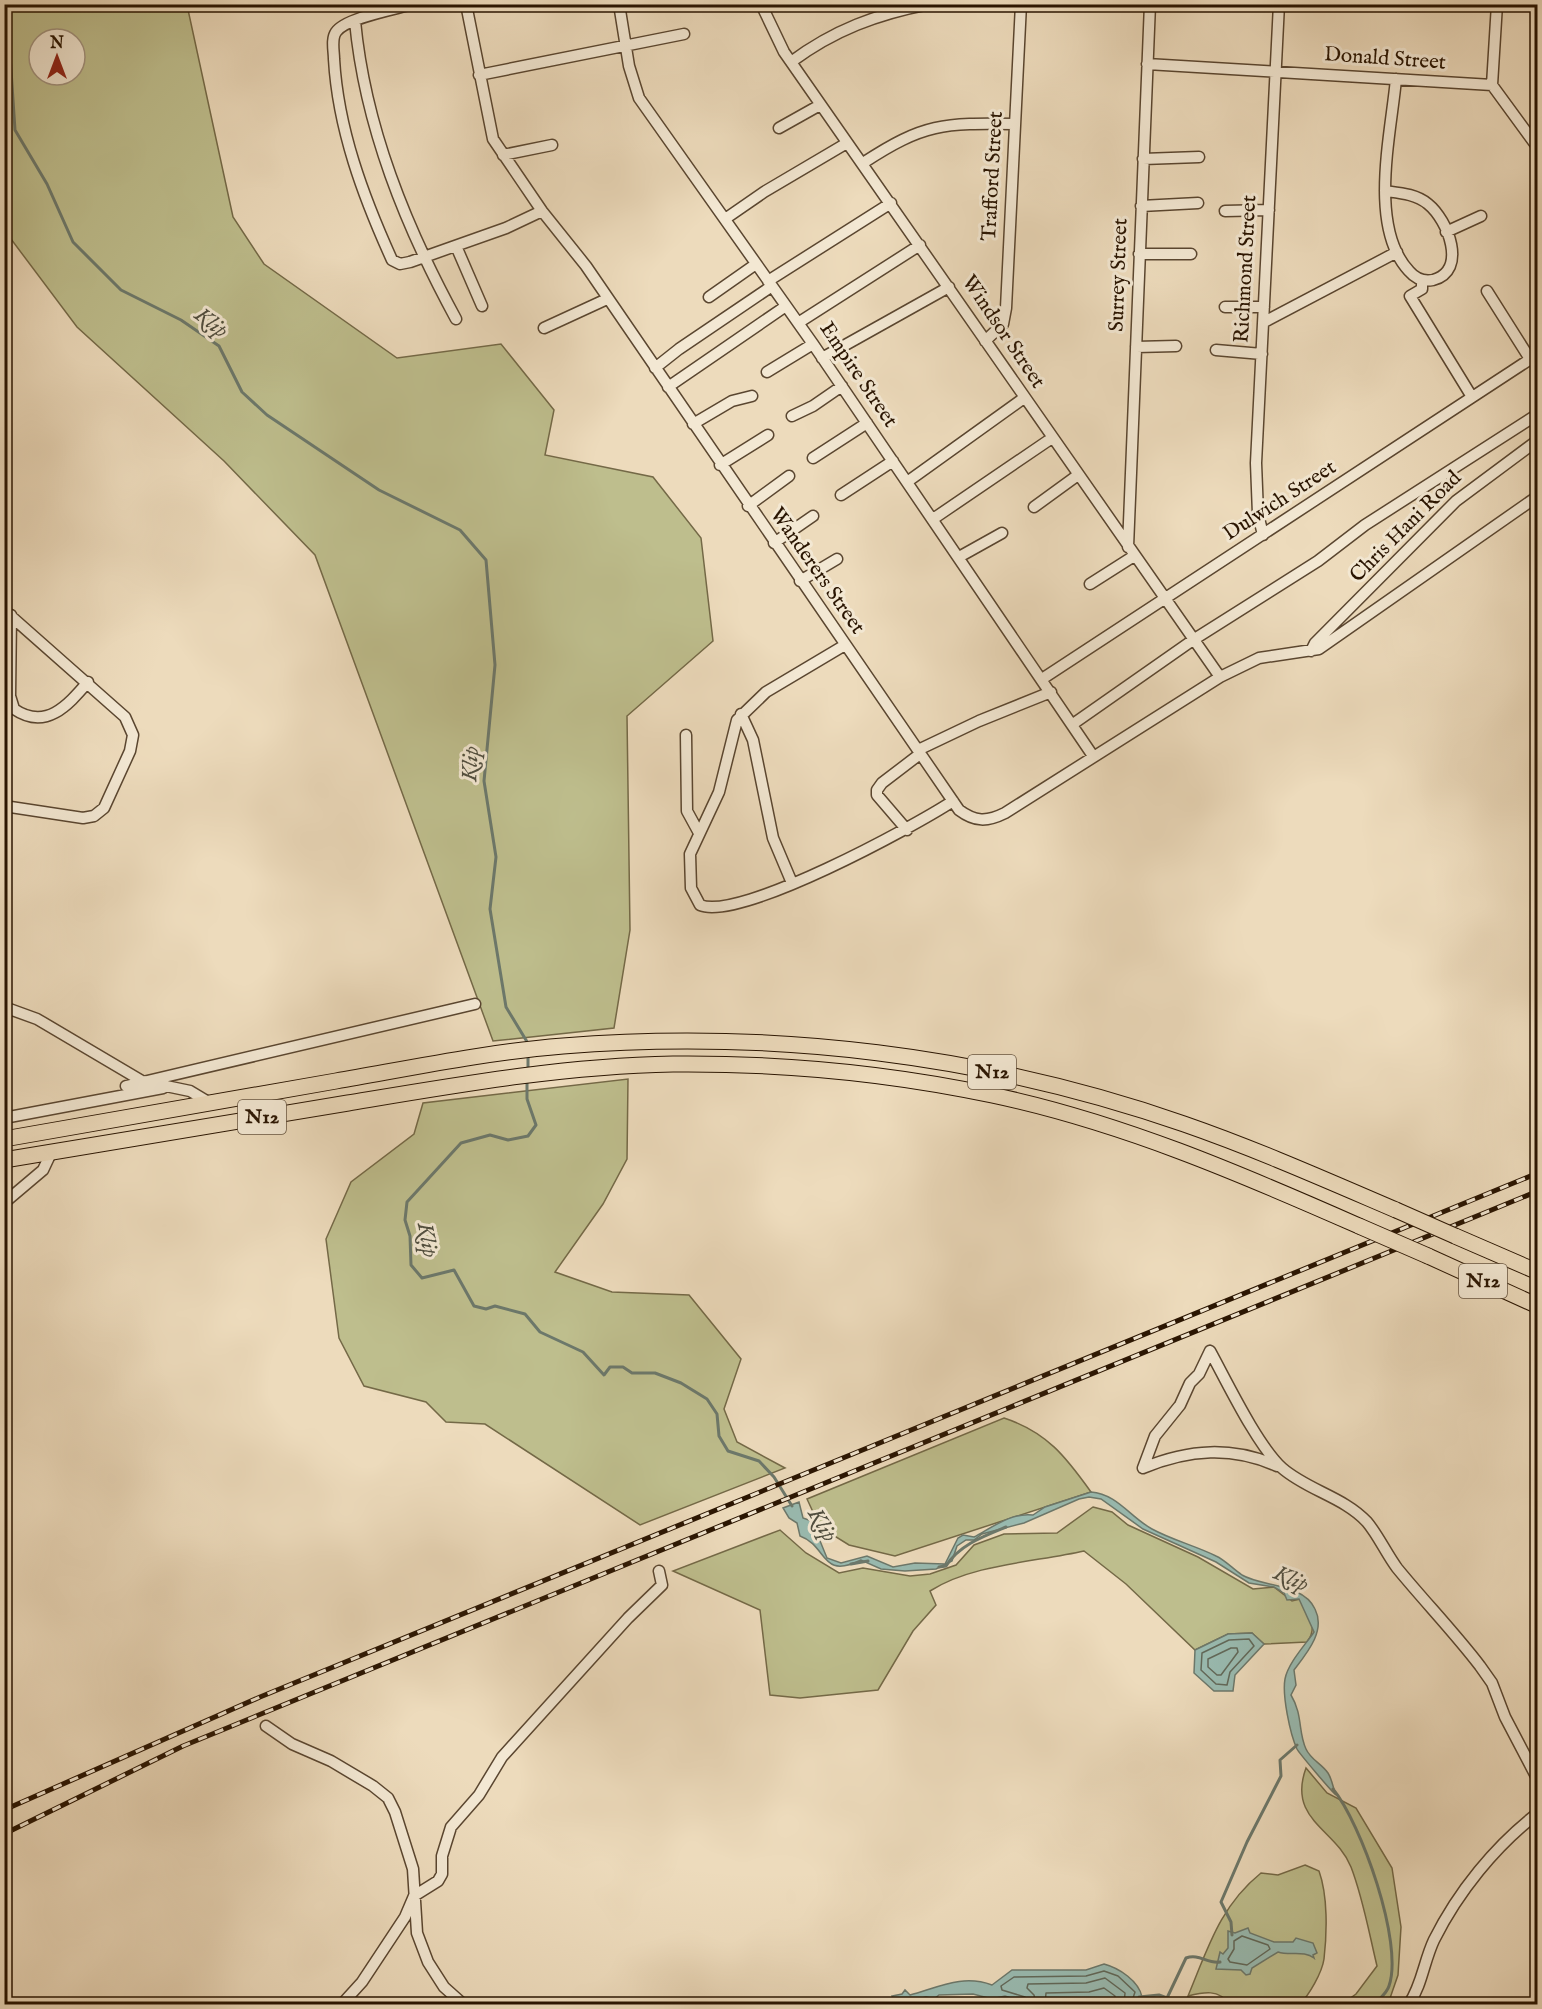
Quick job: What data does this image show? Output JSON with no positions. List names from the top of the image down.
{
  "streets": {
    "highway": ["N12"],
    "street": [
      "Donald Street",
      "Trafford Street",
      "Richmond Street",
      "Surrey Street",
      "Windsor Street",
      "Empire Street",
      "Dulwich Street",
      "Chris Hani Road",
      "Wanderers Street"
    ]
  },
  "crossings": [
    ["Donald Street", "Richmond Street"],
    ["Donald Street", "Surrey Street"],
    ["Trafford Street", "Windsor Street"],
    ["Richmond Street", "Dulwich Street"],
    ["Surrey Street", "Windsor Street"],
    ["Windsor Street", "Dulwich Street"],
    ["Windsor Street", "Wanderers Street"],
    ["Empire Street", "Dulwich Street"],
    ["Empire Street", "Wanderers Street"],
    ["Chris Hani Road", "Wanderers Street"]
  ],
  "water": ["Klip"],
  "north": "top"
}
